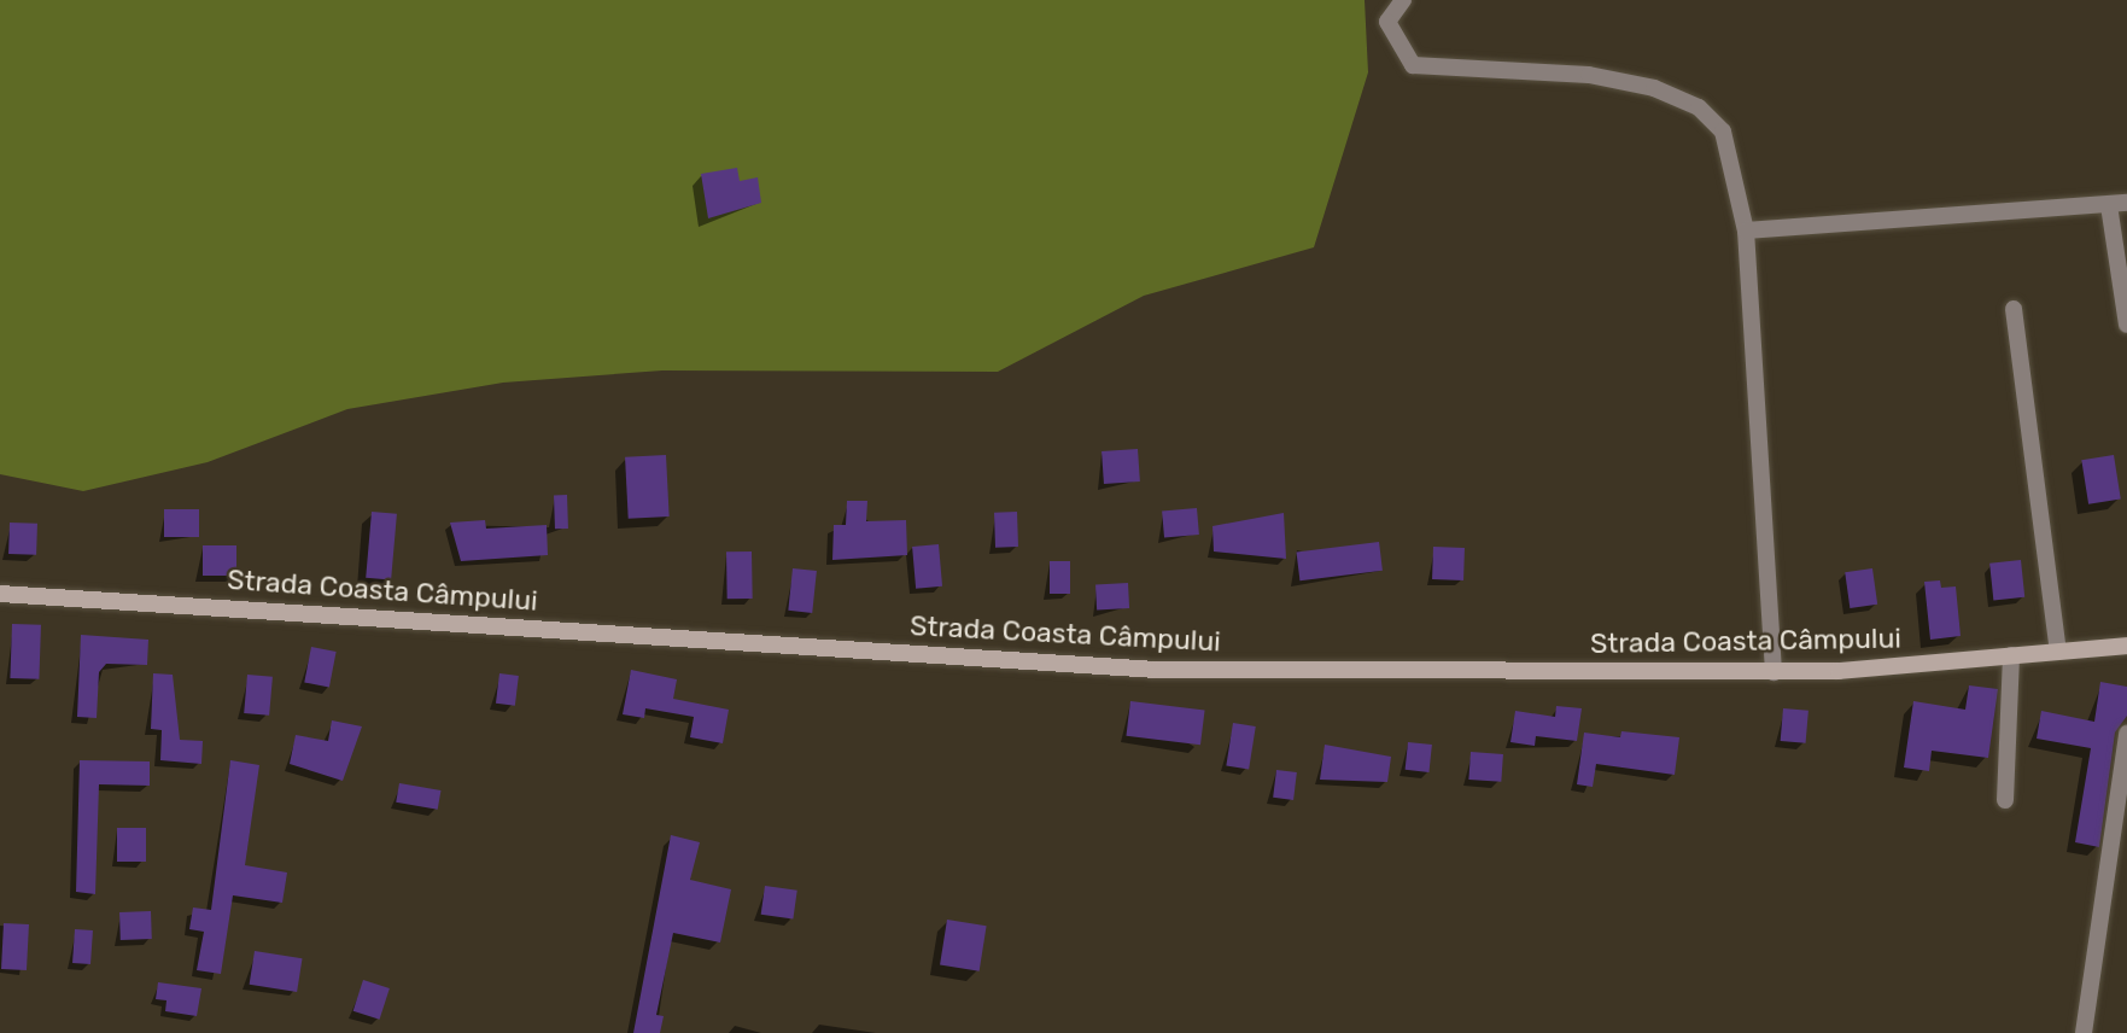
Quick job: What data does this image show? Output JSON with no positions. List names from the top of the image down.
{
  "streets": {
    "street": ["Strada Coasta Câmpului"]
  }
}
